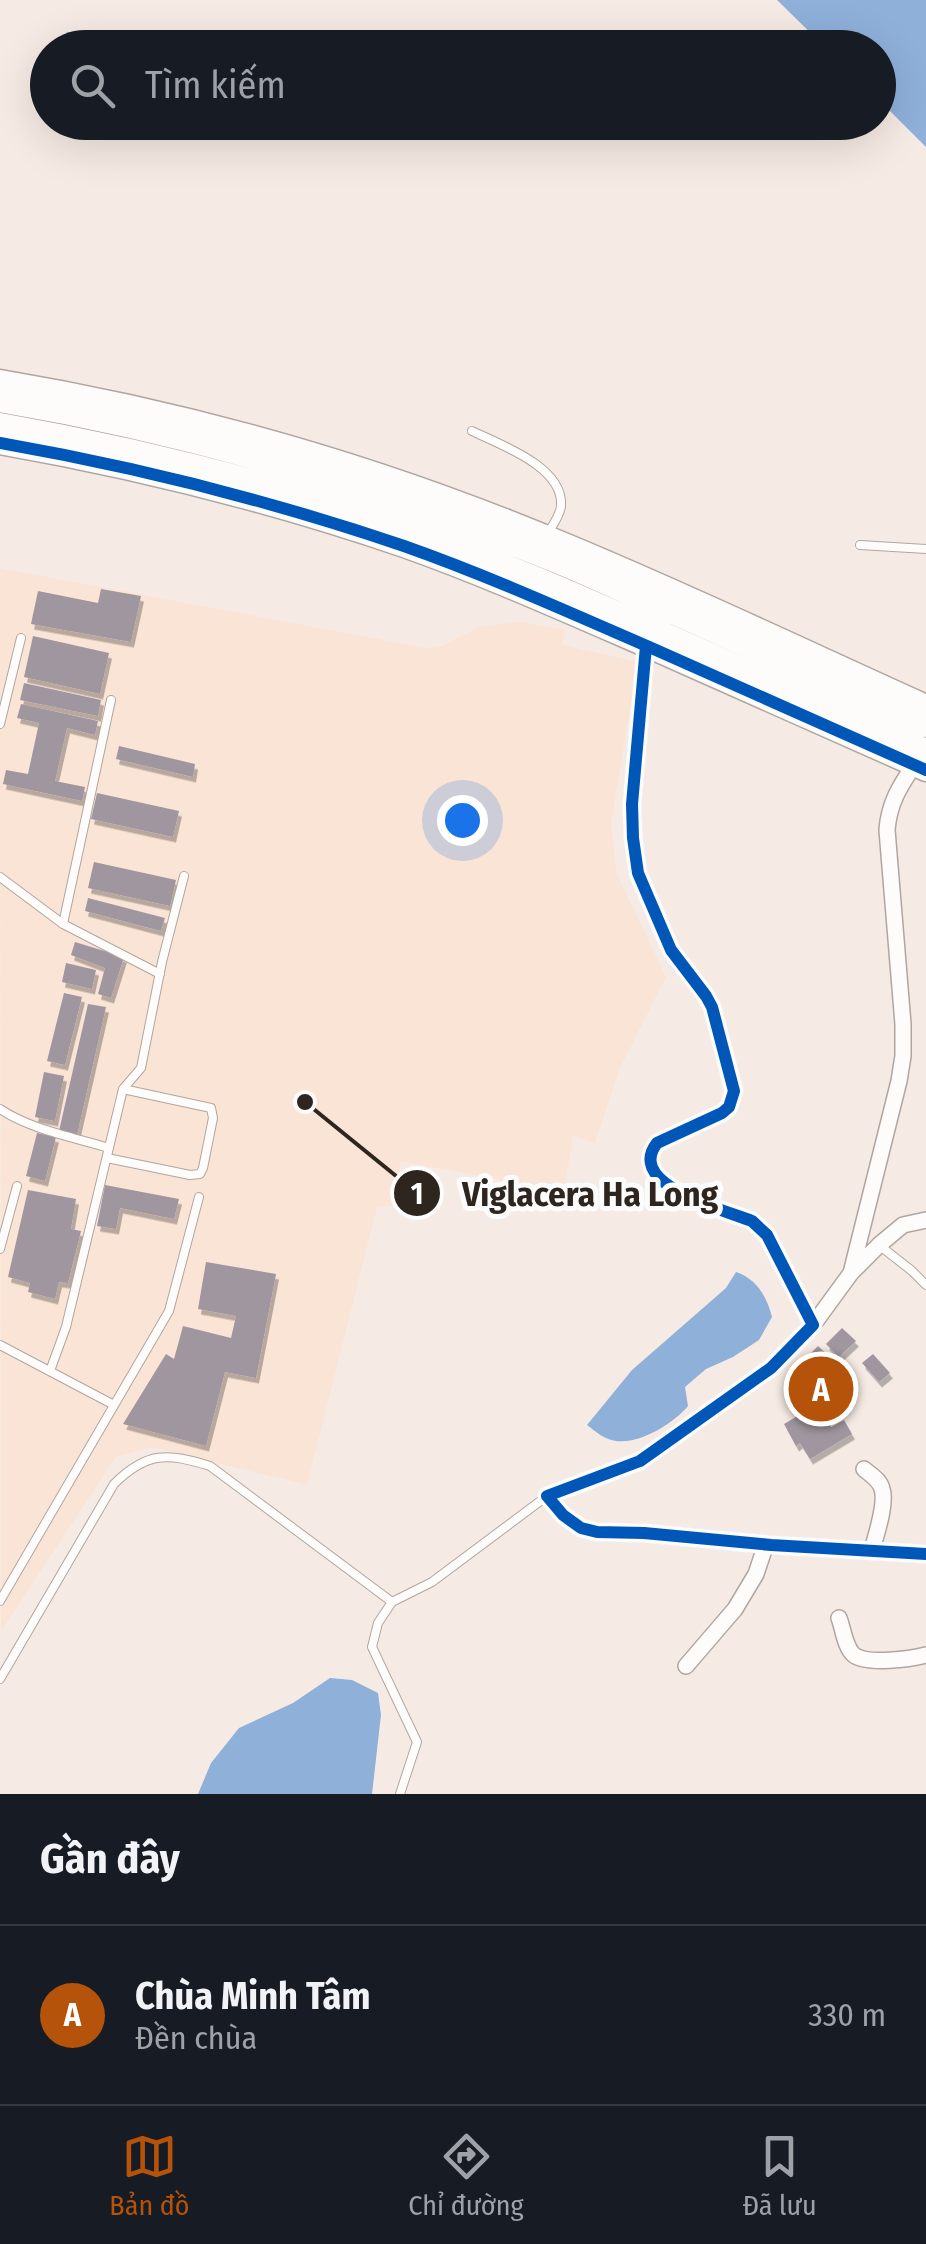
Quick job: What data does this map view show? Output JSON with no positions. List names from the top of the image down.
{
  "places": ["Viglacera Ha Long"],
  "page": {
    "search": "Tìm kiếm",
    "pins": "A",
    "heading": "Gần đây",
    "list": [
      {
        "mark": "A",
        "name": "Chùa Minh Tâm",
        "note": "Đền chùa",
        "value": "330 m"
      }
    ],
    "nav": ["Bản đồ", "Chỉ đường", "Đã lưu"]
  }
}
